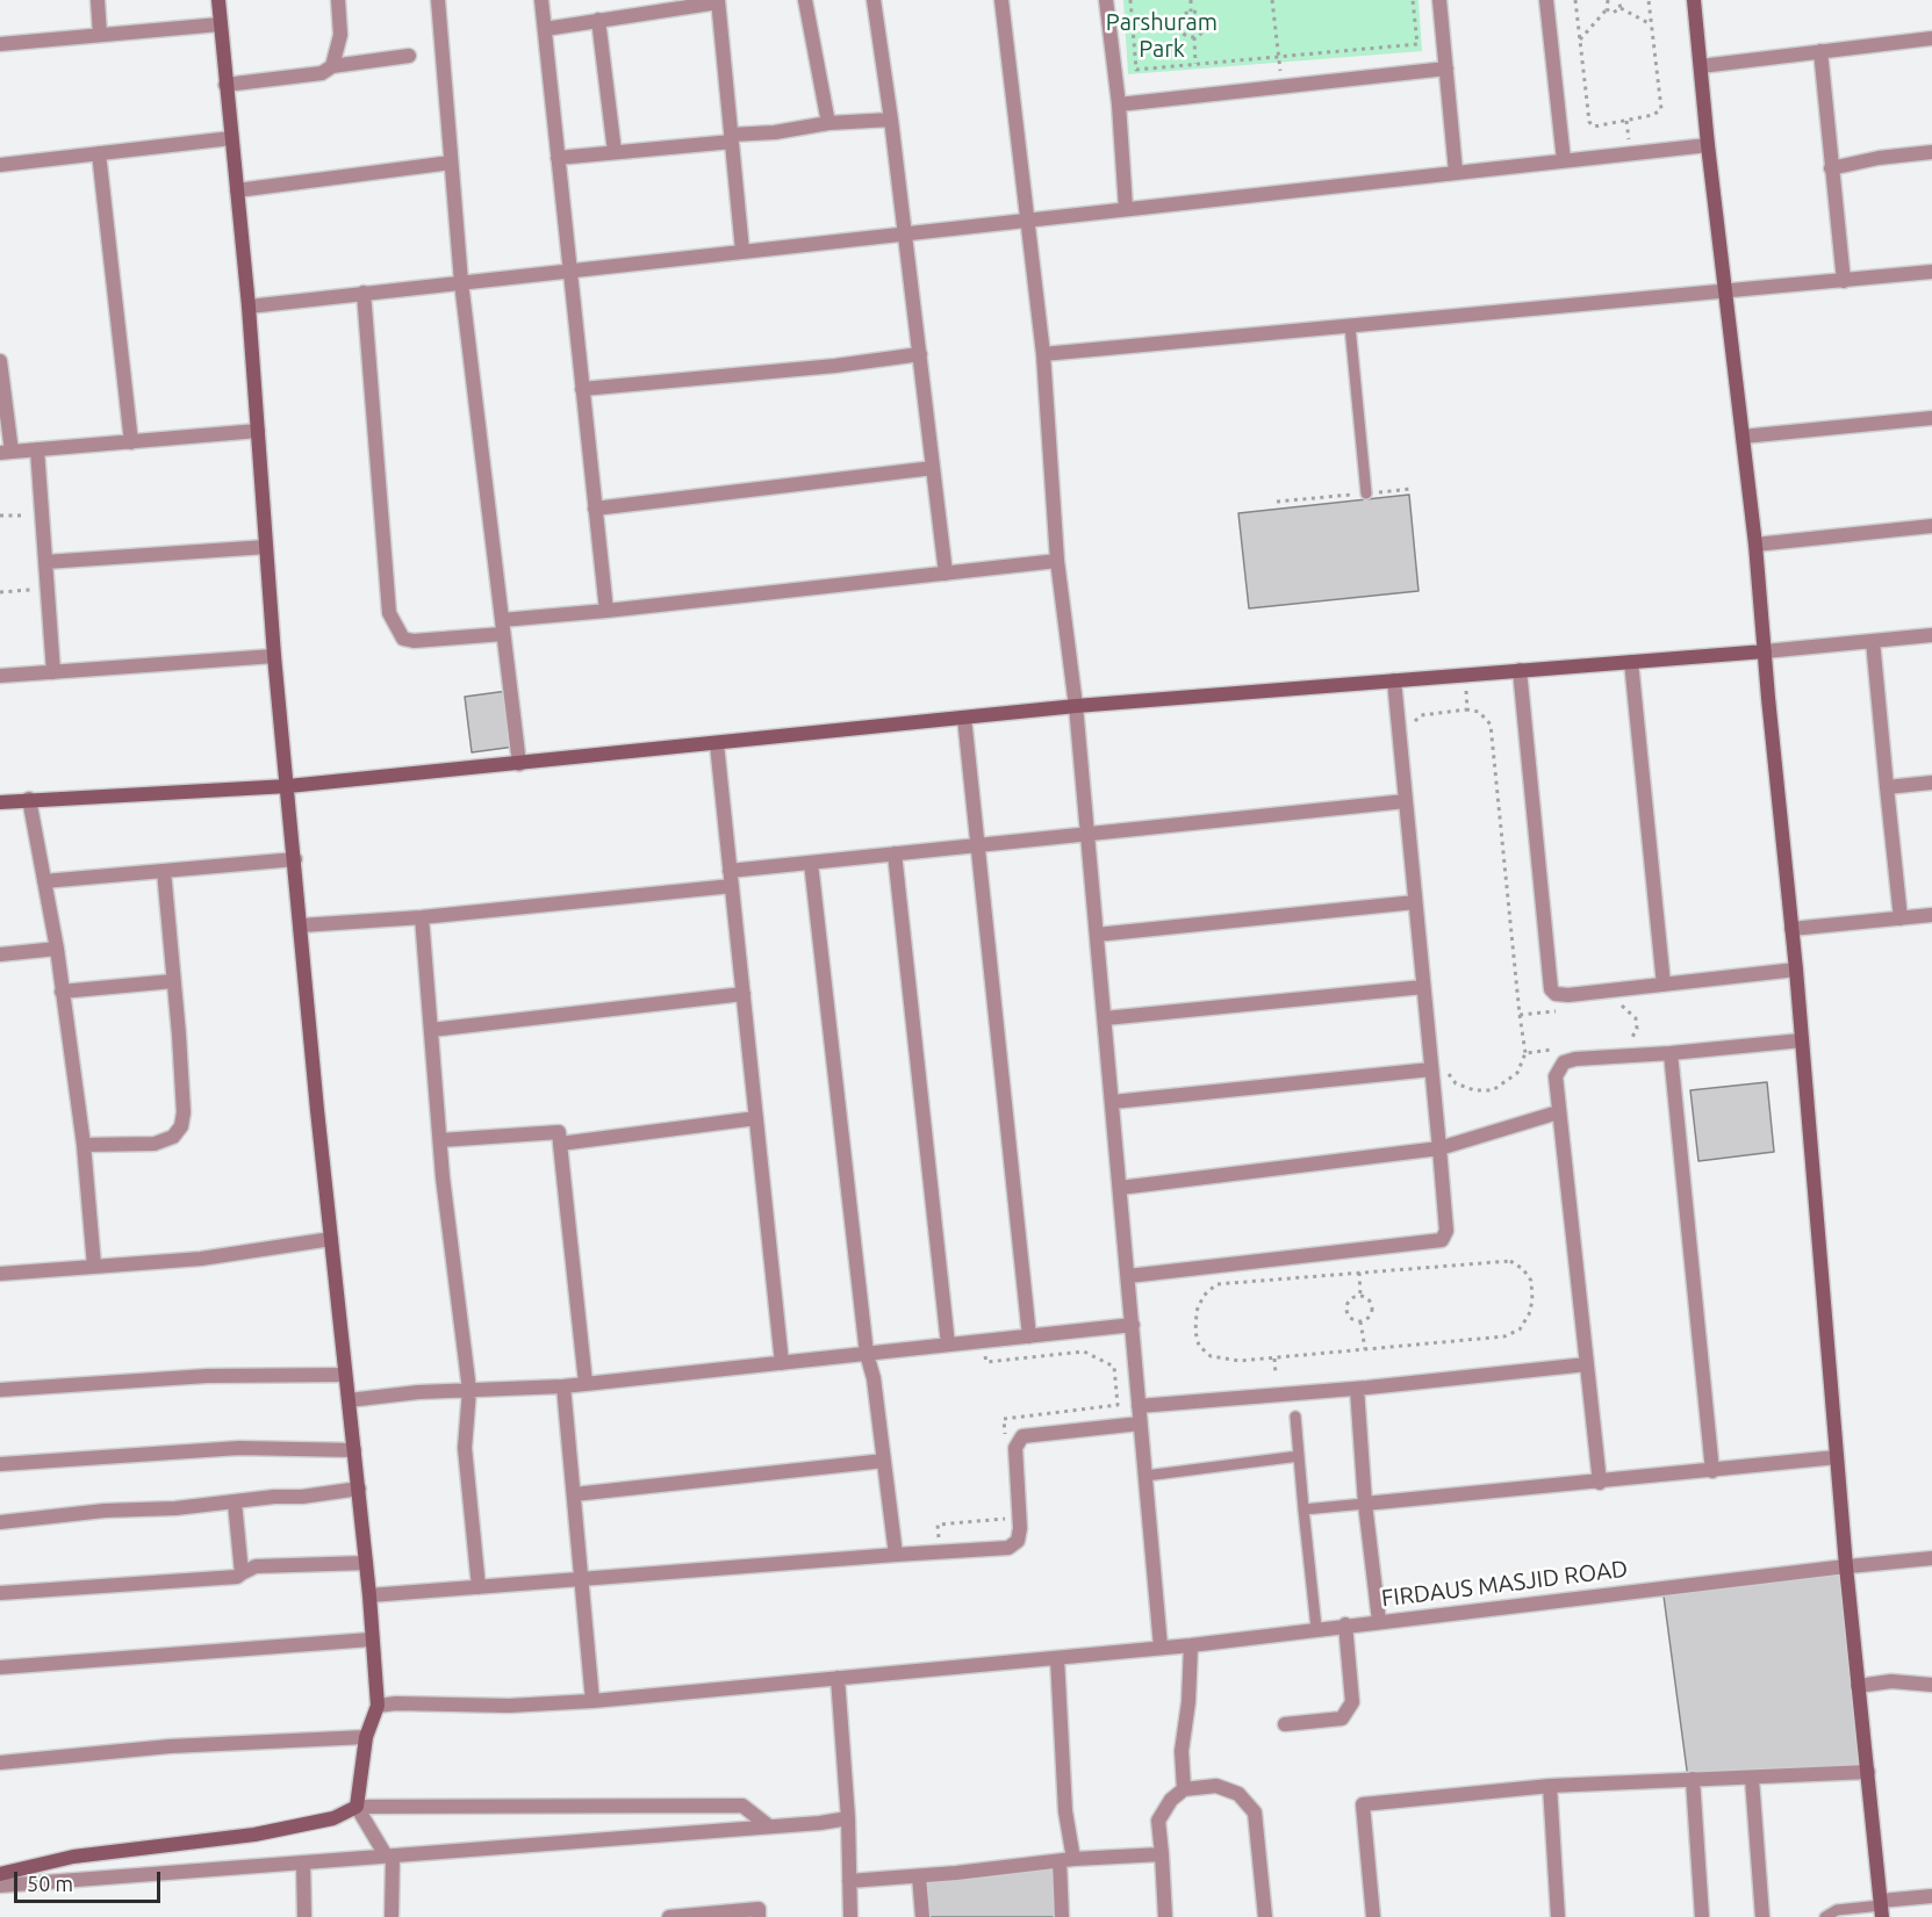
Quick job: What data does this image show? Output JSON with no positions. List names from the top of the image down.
{
  "streets": {
    "street": ["FIRDAUS MASJID ROAD"]
  },
  "parks": ["Parshuram Park"],
  "scale_bar": "50 m"
}
